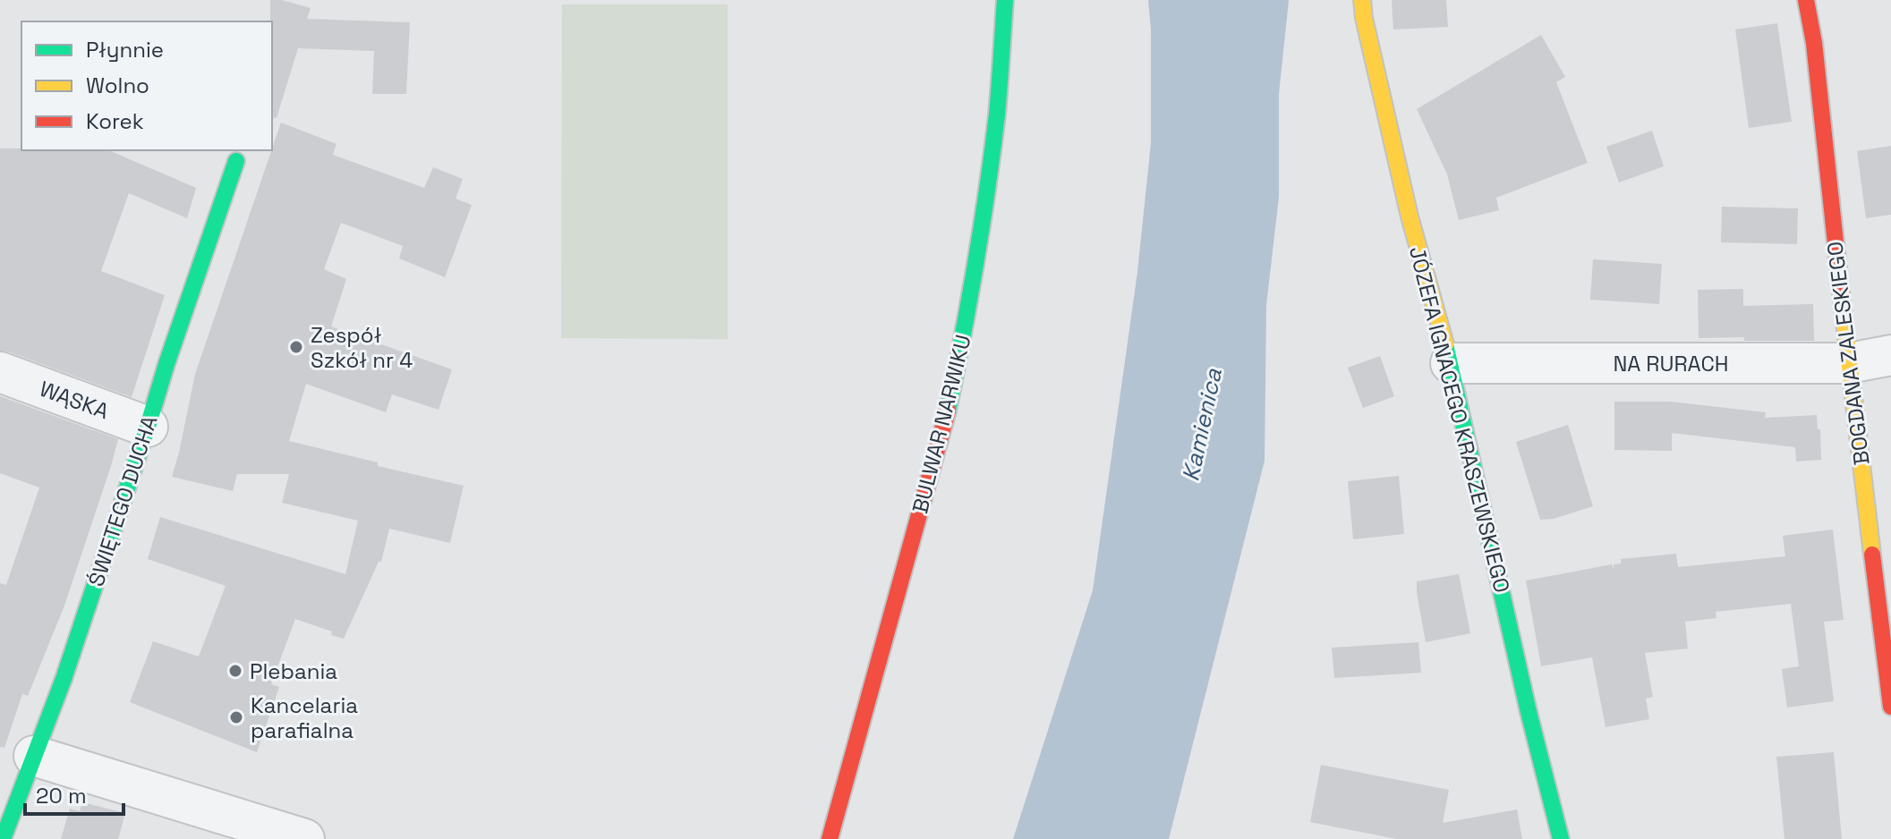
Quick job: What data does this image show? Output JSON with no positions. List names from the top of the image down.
{
  "streets": {
    "street": [
      "BOGDANA ZALESKIEGO",
      "NA RURACH",
      "WĄSKA",
      "JÓZEFA IGNACEGO KRASZEWSKIEGO",
      "BULWAR NARWIKU",
      "ŚWIĘTEGO DUCHA"
    ]
  },
  "crossings": [
    ["BOGDANA ZALESKIEGO", "NA RURACH"],
    ["NA RURACH", "JÓZEFA IGNACEGO KRASZEWSKIEGO"],
    ["WĄSKA", "ŚWIĘTEGO DUCHA"]
  ],
  "water": ["Kamienica"],
  "places": ["Zespół Szkół nr 4", "Plebania", "Kancelaria parafialna"],
  "legend": ["Płynnie", "Wolno", "Korek"],
  "scale_bar": "20 m"
}
